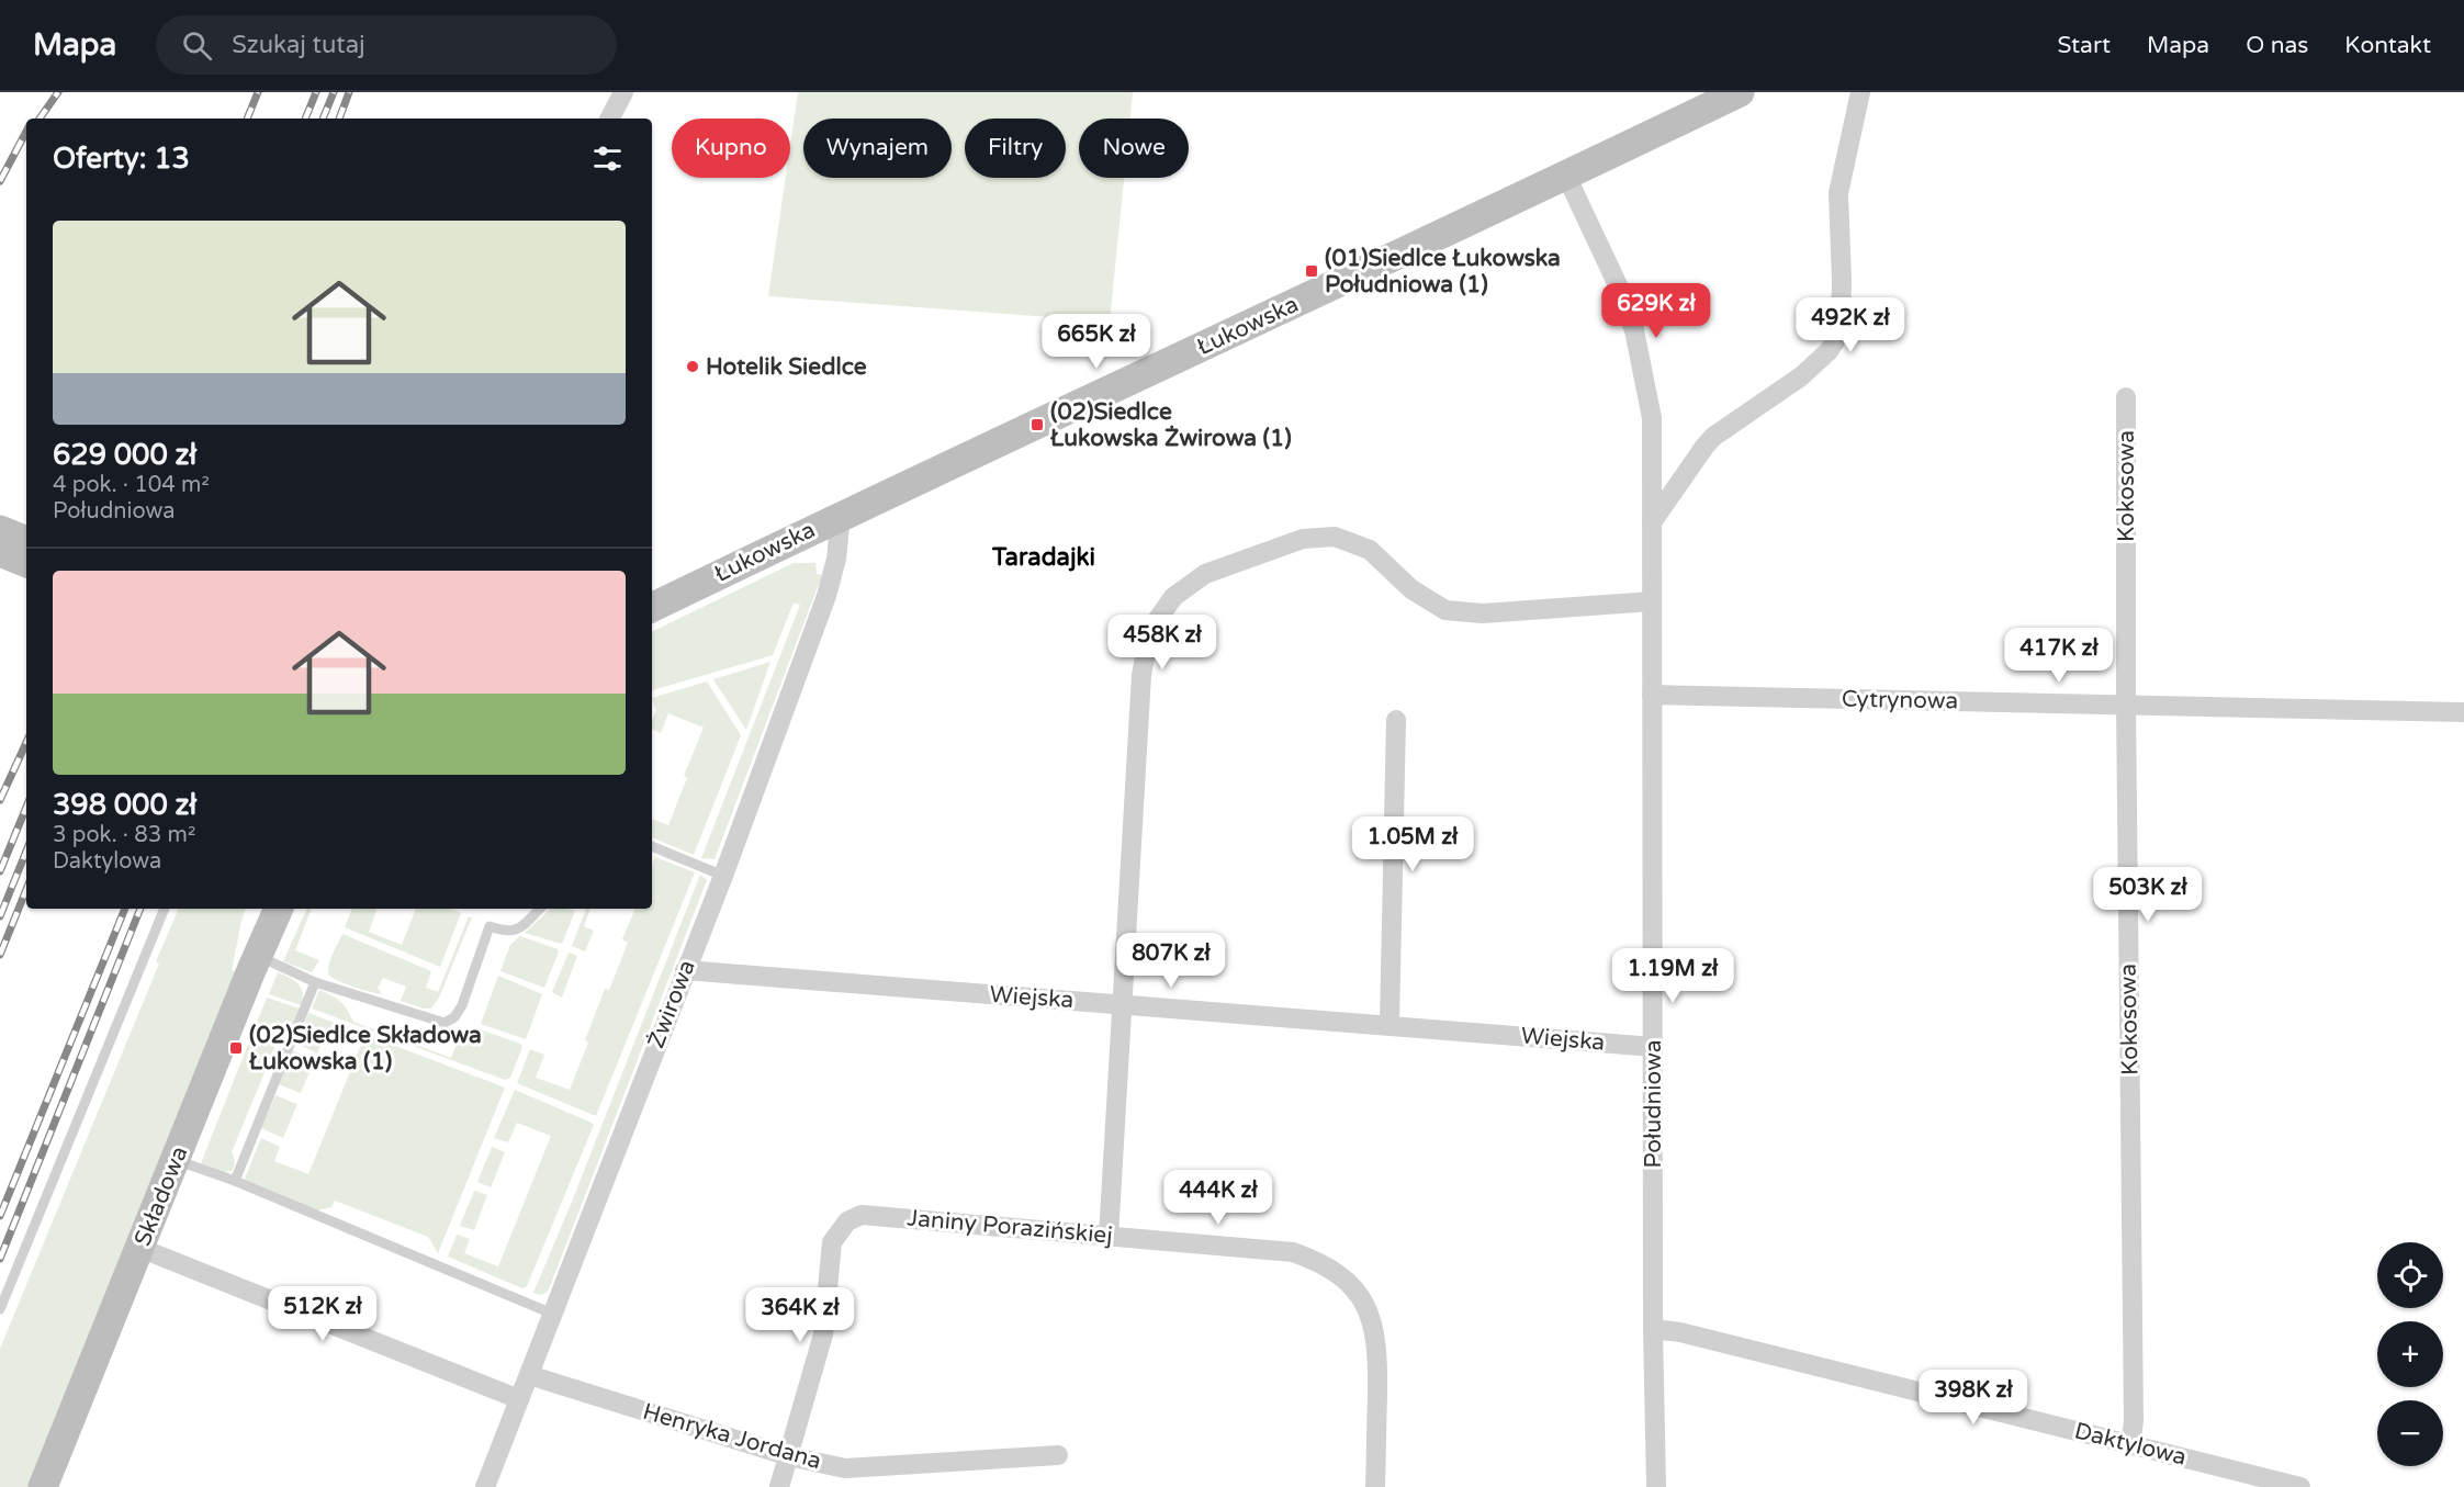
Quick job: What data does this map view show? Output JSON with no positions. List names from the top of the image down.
{
  "streets": {
    "main road": ["Łukowska", "Składowa"],
    "street": [
      "Kokosowa",
      "Cytrynowa",
      "Wiejska",
      "Żwirowa",
      "Południowa",
      "Janiny Porazińskiej",
      "Henryka Jordana",
      "Daktylowa"
    ]
  },
  "crossings": [
    ["Łukowska", "Żwirowa"],
    ["Łukowska", "Południowa"],
    ["Kokosowa", "Cytrynowa"],
    ["Kokosowa", "Daktylowa"],
    ["Cytrynowa", "Południowa"],
    ["Wiejska", "Żwirowa"],
    ["Wiejska", "Południowa"],
    ["Żwirowa", "Henryka Jordana"],
    ["Południowa", "Daktylowa"],
    ["Janiny Porazińskiej", "Henryka Jordana"]
  ],
  "districts": ["Taradajki"],
  "places": {
    "transit": ["(01)Siedlce Łukowska Południowa (1)", "(02)Siedlce Łukowska Żwirowa (1)", "(02)Siedlce Składowa Łukowska (1)"],
    "other": ["Hotelik Siedlce"]
  },
  "page": {
    "header": "Mapa",
    "search": "Szukaj tutaj",
    "nav": [
      "Start",
      "Mapa",
      "O nas",
      "Kontakt"
    ],
    "chip": [
      "Kupno",
      "Wynajem",
      "Filtry",
      "Nowe"
    ],
    "heading": "Oferty: 13",
    "list": [
      {
        "name": "629 000 zł",
        "note": "4 pok. · 104 m² · Południowa"
      },
      {
        "name": "398 000 zł",
        "note": "3 pok. · 83 m² · Daktylowa"
      }
    ],
    "price": [
      "629K zł",
      "492K zł",
      "665K zł",
      "458K zł",
      "417K zł",
      "1.05M zł",
      "503K zł",
      "807K zł",
      "1.19M zł",
      "444K zł",
      "512K zł",
      "364K zł",
      "398K zł"
    ],
    "map_buttons": ["+", "−"]
  }
}
